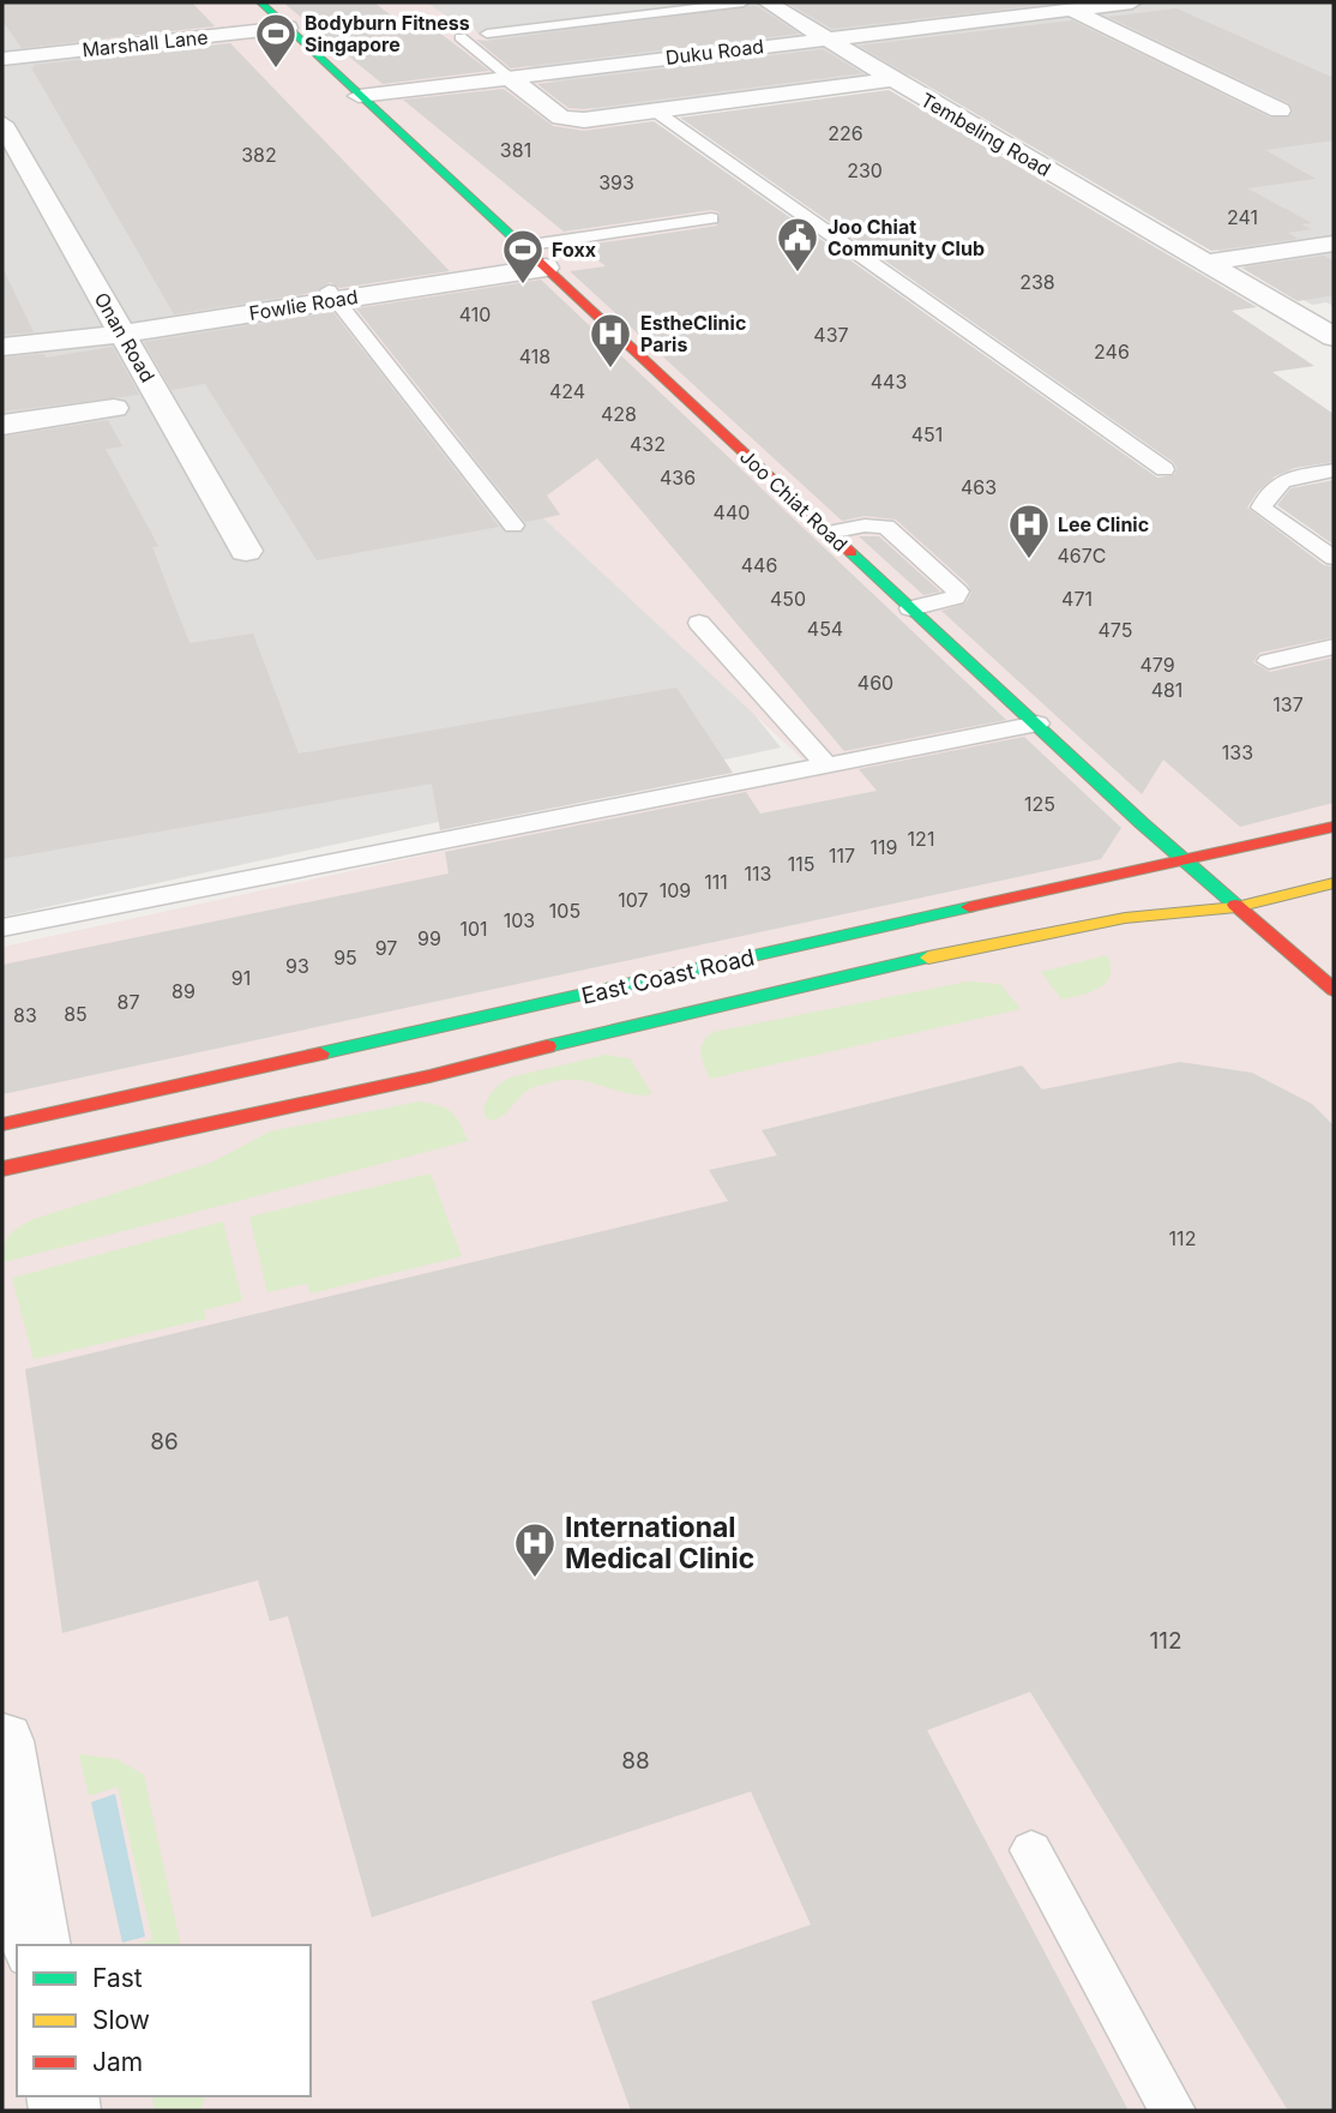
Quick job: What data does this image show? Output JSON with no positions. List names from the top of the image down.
{
  "streets": {
    "street": [
      "Marshall Lane",
      "Duku Road",
      "Tembeling Road",
      "Fowlie Road",
      "Onan Road",
      "Joo Chiat Road",
      "East Coast Road"
    ]
  },
  "crossings": [
    ["Marshall Lane", "Joo Chiat Road"],
    ["Duku Road", "Tembeling Road"],
    ["Duku Road", "Joo Chiat Road"],
    ["Fowlie Road", "Onan Road"],
    ["Fowlie Road", "Joo Chiat Road"],
    ["Joo Chiat Road", "East Coast Road"]
  ],
  "places": {
    "sports": ["Bodyburn Fitness Singapore", "Foxx"],
    "public building": ["Joo Chiat Community Club"],
    "hospital": ["EstheClinic Paris", "Lee Clinic", "International Medical Clinic"]
  },
  "house_numbers": [
    "226",
    "381",
    "382",
    "230",
    "393",
    "241",
    "238",
    "410",
    "437",
    "246",
    "418",
    "443",
    "424",
    "428",
    "451",
    "432",
    "436",
    "463",
    "440",
    "467C",
    "446",
    "450",
    "471",
    "454",
    "475",
    "479",
    "460",
    "481",
    "137",
    "133",
    "125",
    "121",
    "119",
    "117",
    "115",
    "113",
    "111",
    "109",
    "107",
    "105",
    "103",
    "101",
    "99",
    "97",
    "95",
    "93",
    "91",
    "89",
    "87",
    "85",
    "83",
    "112",
    "86",
    "112",
    "88"
  ],
  "legend": ["Fast", "Slow", "Jam"]
}
